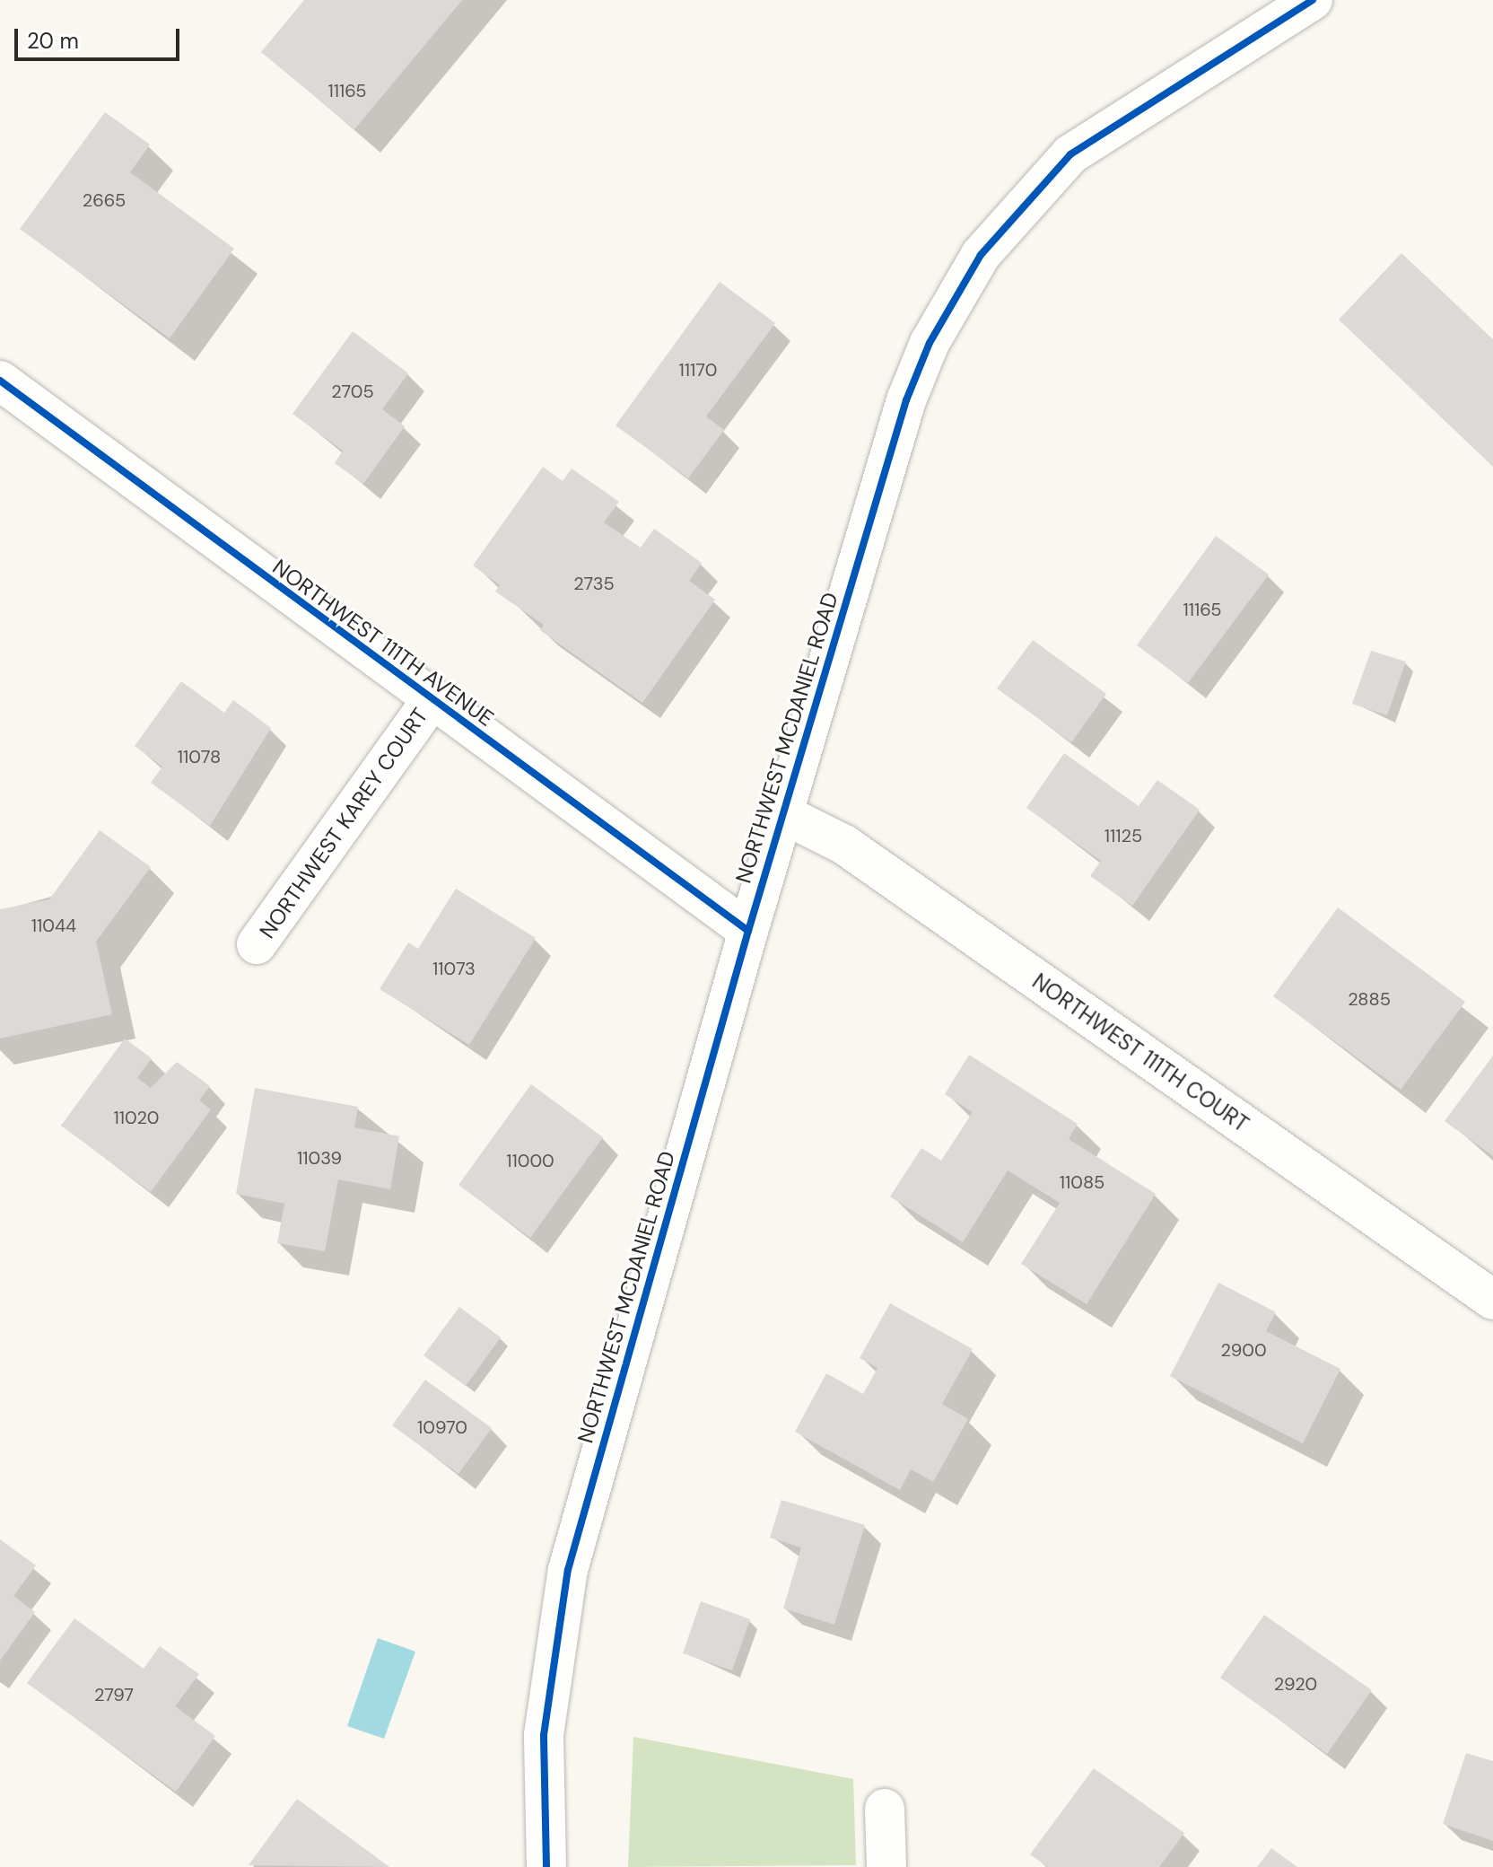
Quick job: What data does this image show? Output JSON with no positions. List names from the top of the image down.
{
  "streets": {
    "street": [
      "NORTHWEST 111TH AVENUE",
      "NORTHWEST MCDANIEL ROAD",
      "NORTHWEST KAREY COURT",
      "NORTHWEST 111TH COURT"
    ]
  },
  "crossings": [
    ["NORTHWEST 111TH AVENUE", "NORTHWEST MCDANIEL ROAD"],
    ["NORTHWEST 111TH AVENUE", "NORTHWEST KAREY COURT"],
    ["NORTHWEST MCDANIEL ROAD", "NORTHWEST 111TH COURT"]
  ],
  "house_numbers": [
    "11165",
    "2665",
    "11170",
    "2705",
    "2735",
    "11165",
    "11078",
    "11125",
    "11044",
    "11073",
    "2885",
    "11020",
    "11039",
    "11000",
    "11085",
    "2900",
    "10970",
    "2920",
    "2797"
  ],
  "scale_bar": "20 m"
}
